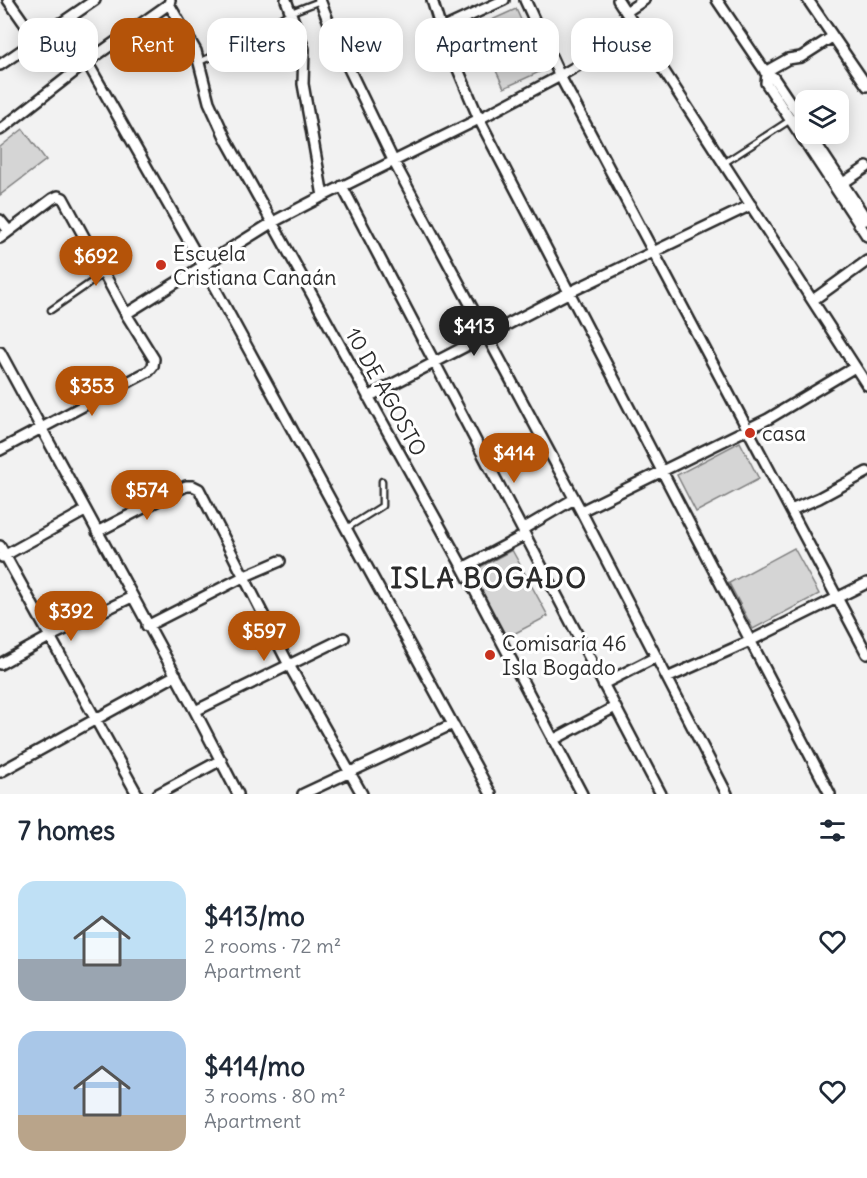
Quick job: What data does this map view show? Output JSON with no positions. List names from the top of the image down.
{
  "streets": {
    "street": ["10 DE AGOSTO"]
  },
  "districts": ["ISLA BOGADO"],
  "places": ["Escuela Cristiana Canaán", "casa", "Comisaría 46 Isla Bogado"],
  "page": {
    "chip": [
      "Buy",
      "Rent",
      "Filters",
      "New",
      "Apartment",
      "House"
    ],
    "price": [
      "$692",
      "$413",
      "$353",
      "$414",
      "$574",
      "$392",
      "$597"
    ],
    "heading": "7 homes",
    "list": [
      {
        "name": "$413/mo",
        "note": "2 rooms · 72 m² · Apartment"
      },
      {
        "name": "$414/mo",
        "note": "3 rooms · 80 m² · Apartment"
      }
    ]
  }
}
